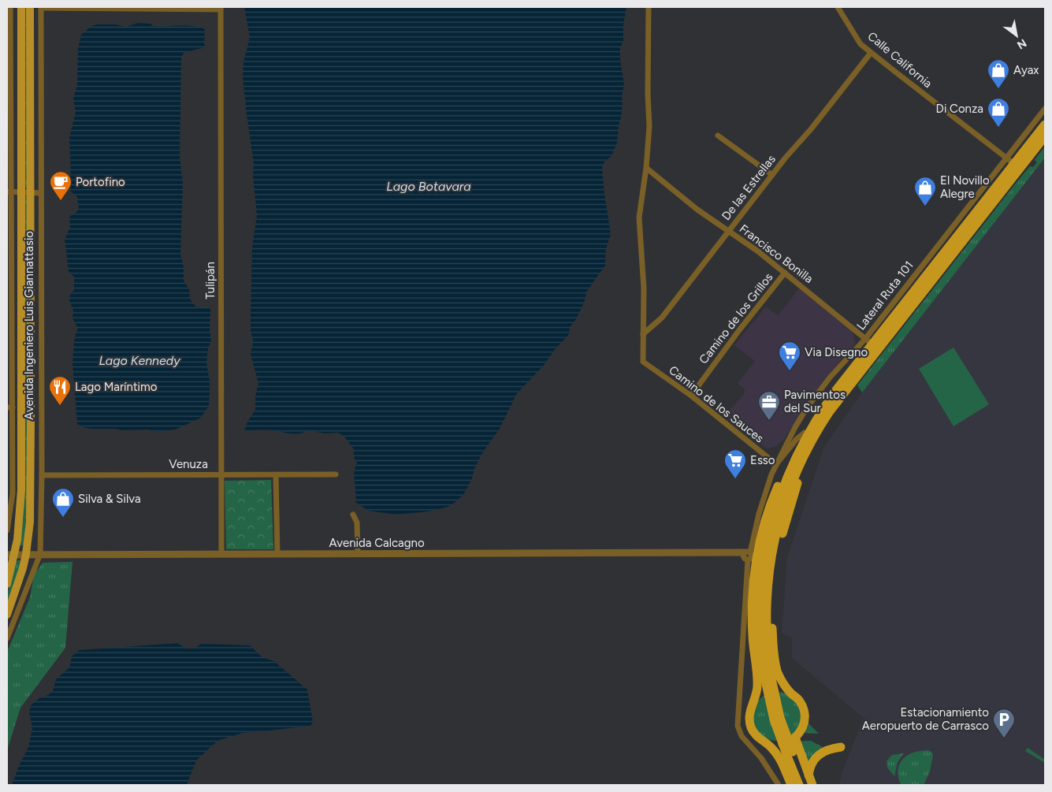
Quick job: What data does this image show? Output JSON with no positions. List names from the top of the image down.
{
  "streets": {
    "main road": ["Avenida Ingeniero Luis Giannattasio"],
    "street": [
      "Calle California",
      "De las Estrellas",
      "Francisco Bonilla",
      "Tulipán",
      "Lateral Ruta 101",
      "Camino de los Grillos",
      "Camino de los Sauces",
      "Venuza",
      "Avenida Calcagno"
    ]
  },
  "crossings": [
    ["Calle California", "De las Estrellas"],
    ["Calle California", "Lateral Ruta 101"],
    ["De las Estrellas", "Francisco Bonilla"],
    ["De las Estrellas", "Camino de los Sauces"],
    ["Francisco Bonilla", "Lateral Ruta 101"],
    ["Francisco Bonilla", "Camino de los Grillos"],
    ["Tulipán", "Venuza"],
    ["Tulipán", "Avenida Calcagno"],
    ["Lateral Ruta 101", "Camino de los Sauces"],
    ["Lateral Ruta 101", "Avenida Calcagno"],
    ["Camino de los Grillos", "Camino de los Sauces"],
    ["Avenida Ingeniero Luis Giannattasio", "Venuza"],
    ["Avenida Ingeniero Luis Giannattasio", "Avenida Calcagno"]
  ],
  "water": ["Lago Botavara", "Lago Kennedy"],
  "places": {
    "shop": [
      "Ayax",
      "Di Conza",
      "El Novillo Alegre",
      "Silva & Silva"
    ],
    "cafe": ["Portofino"],
    "supermarket": ["Via Disegno", "Esso"],
    "restaurant": ["Lago Maríntimo"],
    "office": ["Pavimentos del Sur"],
    "parking": ["Estacionamiento Aeropuerto de Carrasco"]
  },
  "north": "bottom right"
}
